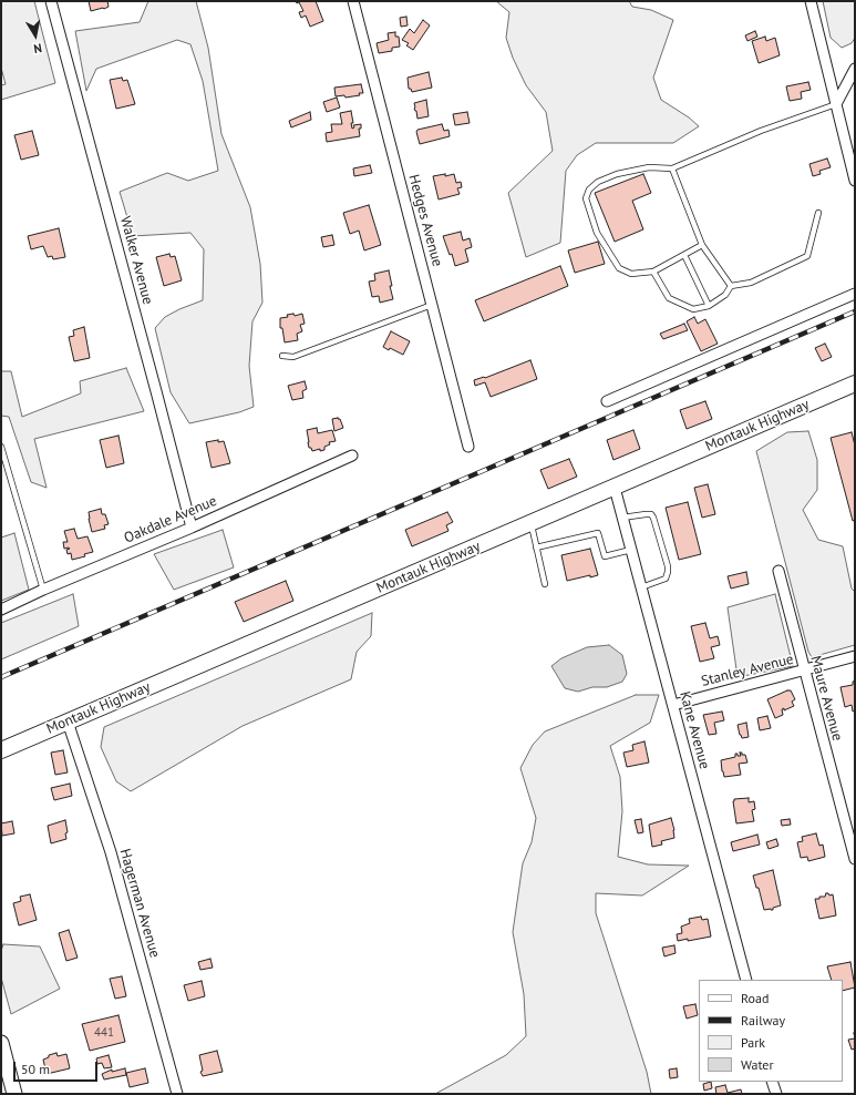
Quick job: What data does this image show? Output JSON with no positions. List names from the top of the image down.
{
  "streets": {
    "main road": ["Montauk Highway"],
    "street": [
      "Hedges Avenue",
      "Walker Avenue",
      "Oakdale Avenue",
      "Stanley Avenue",
      "Maure Avenue",
      "Kane Avenue",
      "Hagerman Avenue"
    ]
  },
  "crossings": [
    ["Walker Avenue", "Oakdale Avenue"],
    ["Montauk Highway", "Kane Avenue"],
    ["Montauk Highway", "Hagerman Avenue"],
    ["Stanley Avenue", "Maure Avenue"],
    ["Stanley Avenue", "Kane Avenue"]
  ],
  "house_numbers": ["441"],
  "legend": [
    "Road",
    "Railway",
    "Park",
    "Water"
  ],
  "scale_bar": "50 m",
  "north": "bottom"
}
